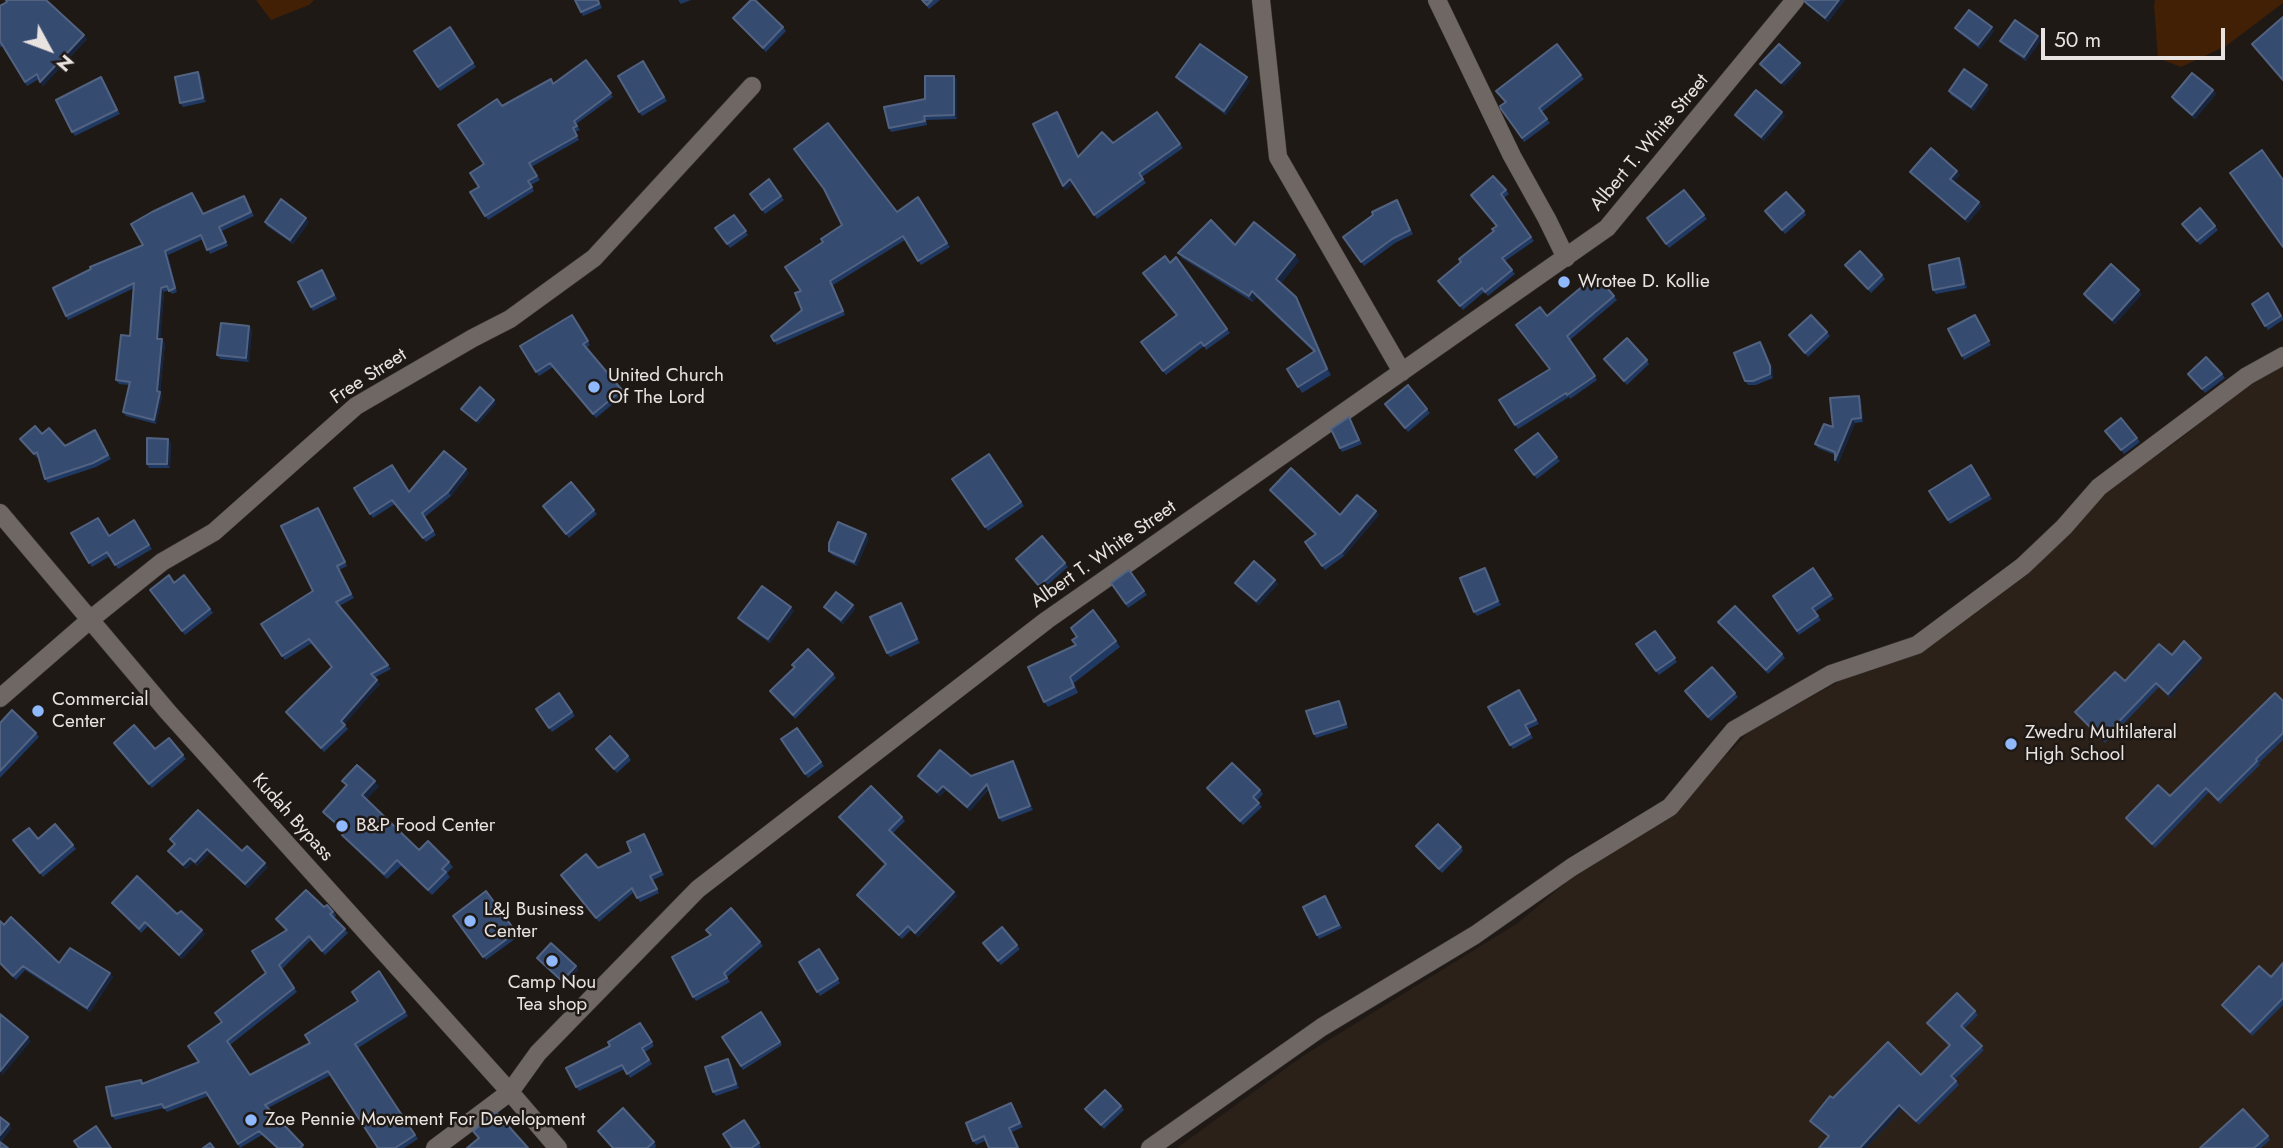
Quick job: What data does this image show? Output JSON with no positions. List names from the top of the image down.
{
  "streets": {
    "street": ["Albert T. White Street", "Free Street", "Kudah Bypass"]
  },
  "crossings": [
    ["Albert T. White Street", "Kudah Bypass"],
    ["Free Street", "Kudah Bypass"]
  ],
  "places": [
    "Wrotee D. Kollie",
    "United Church Of The Lord",
    "Commercial Center",
    "Zwedru Multilateral High School",
    "B&P Food Center",
    "L&J Business Center",
    "Camp Nou Tea shop",
    "Zoe Pennie Movement For Development"
  ],
  "scale_bar": "50 m",
  "north": "bottom right"
}
